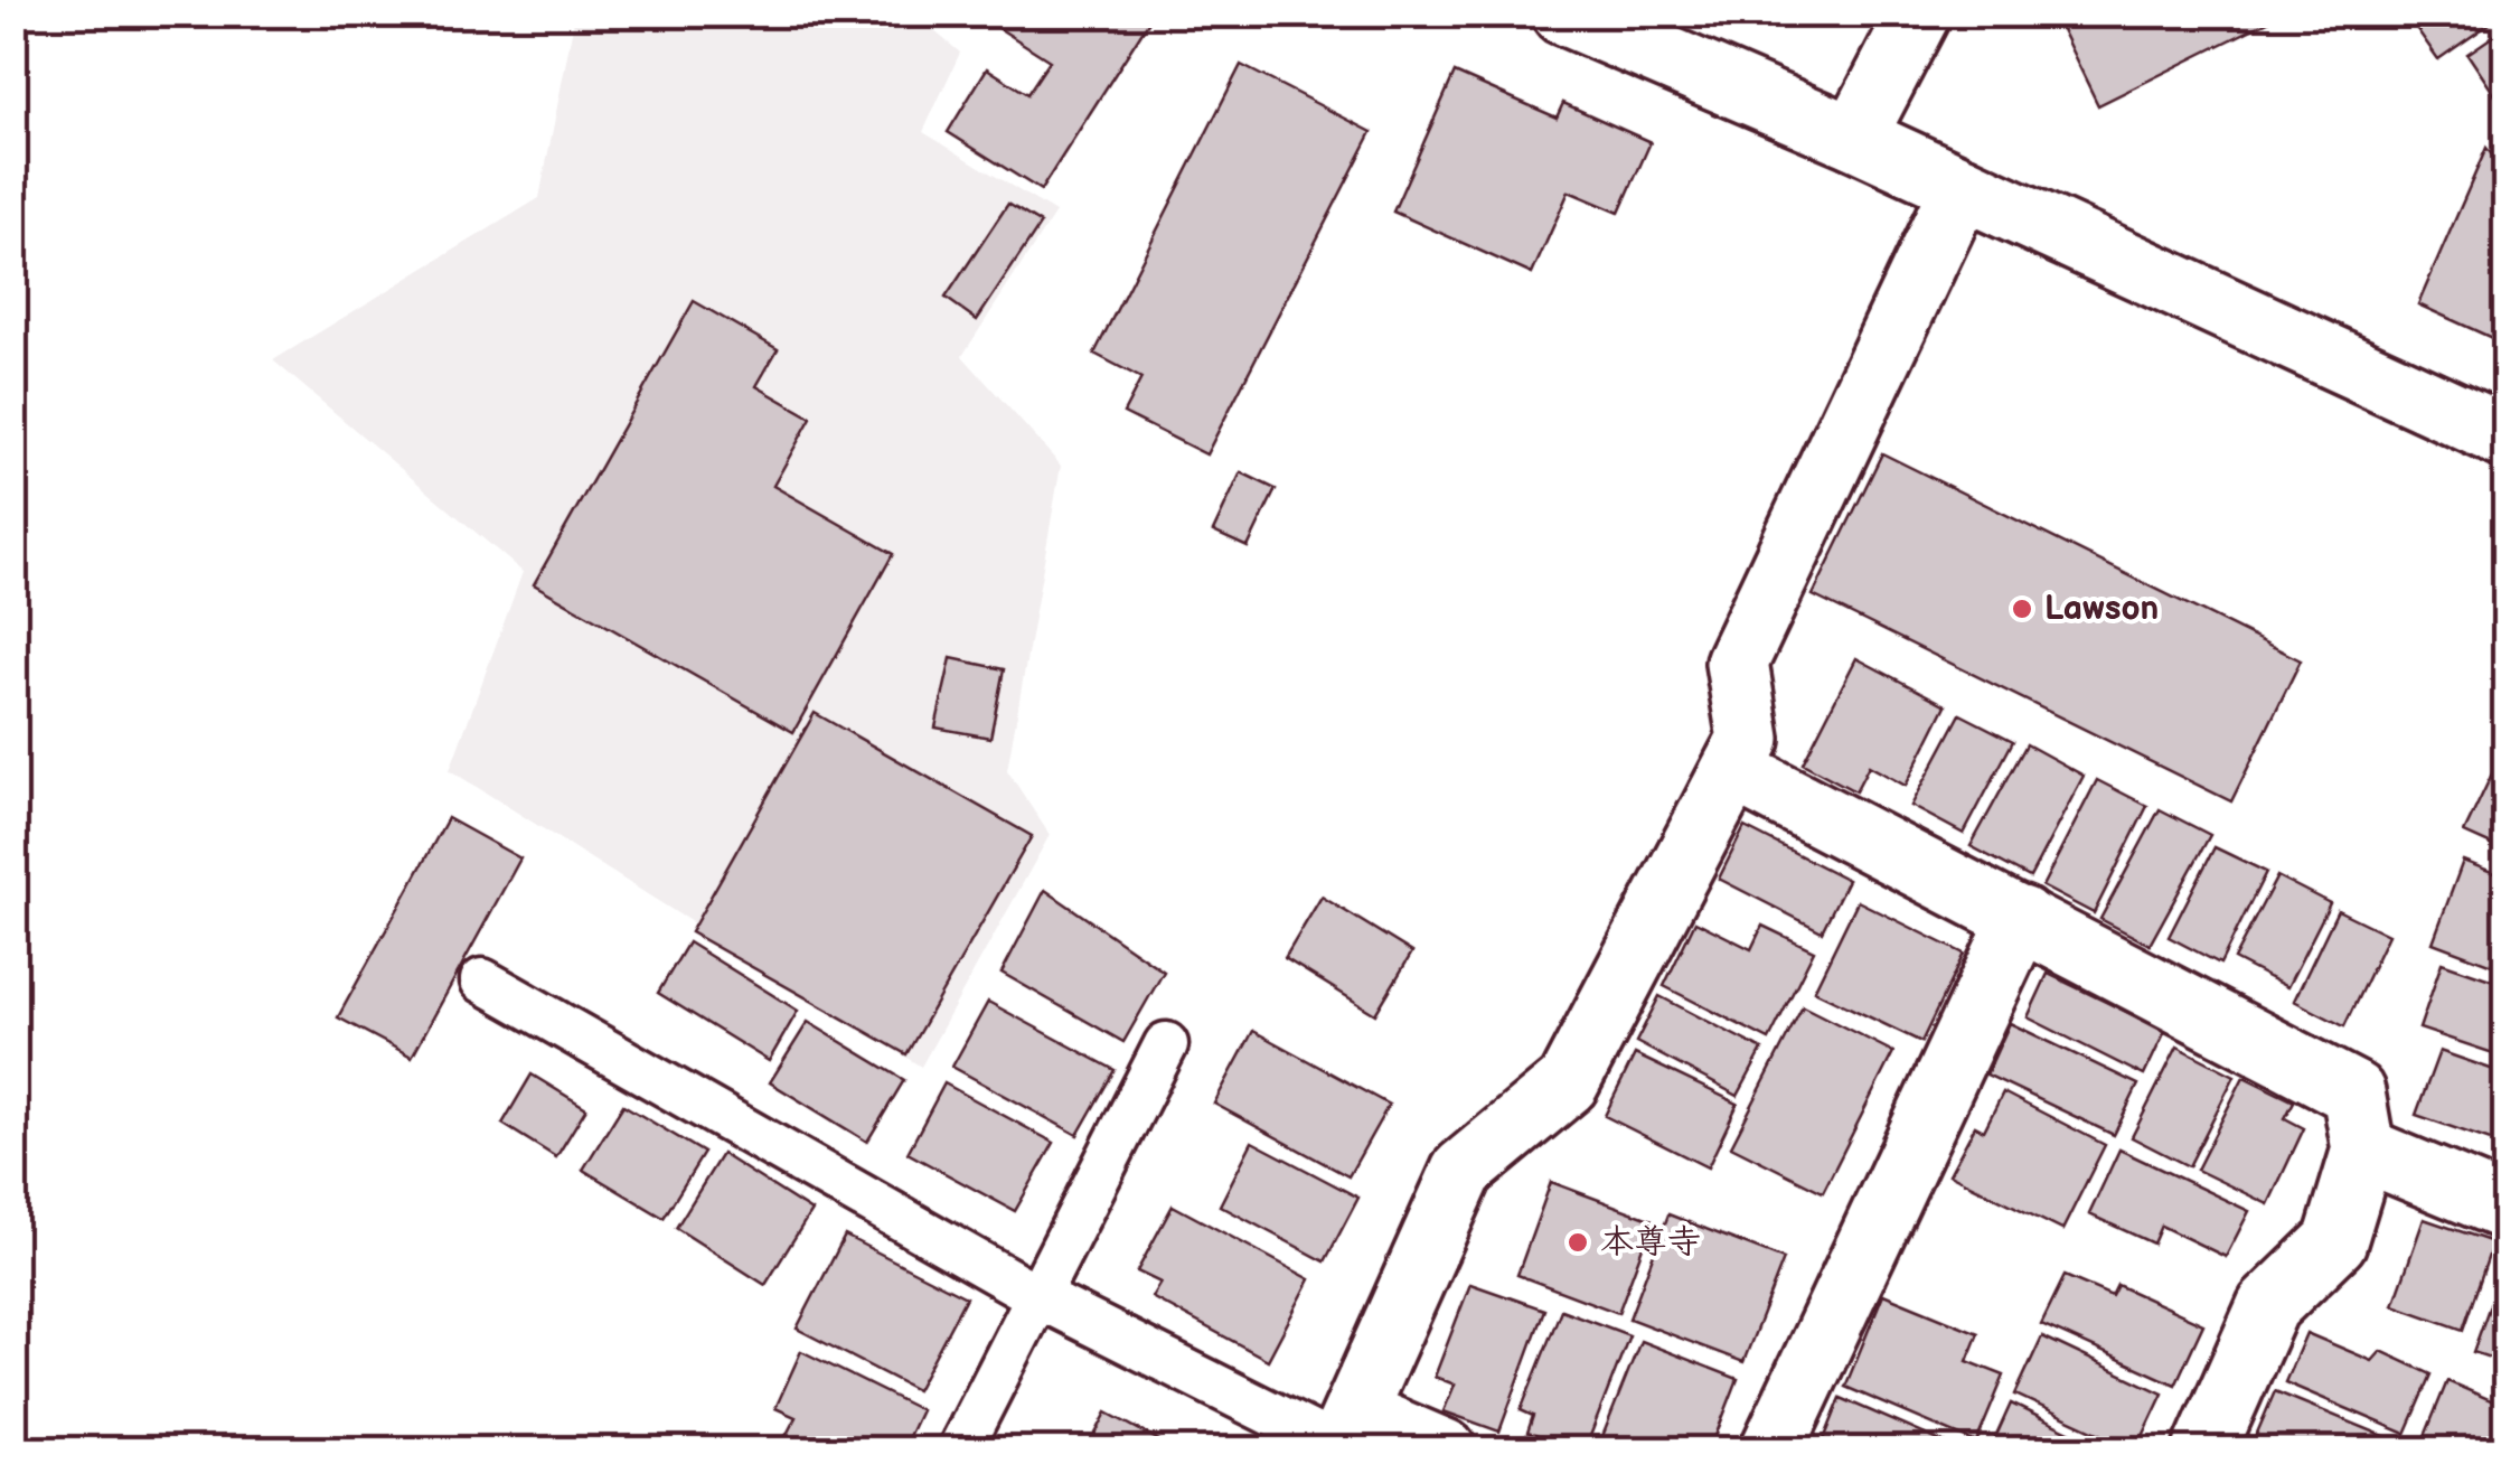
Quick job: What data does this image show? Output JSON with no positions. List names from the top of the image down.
{
  "places": ["Lawson", "本尊寺"]
}
